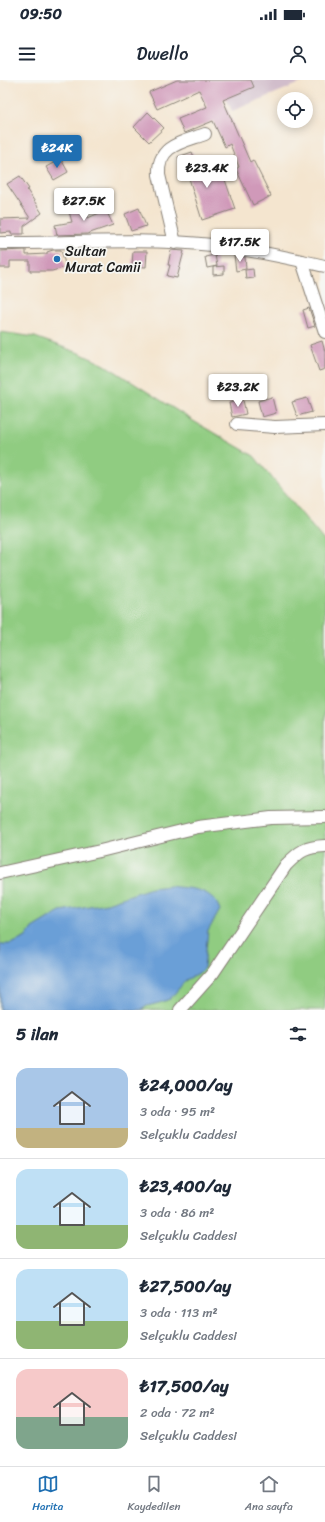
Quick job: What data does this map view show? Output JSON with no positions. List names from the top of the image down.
{
  "places": ["Sultan Murat Camii"],
  "page": {
    "status": "09:50",
    "header": "Dwello",
    "price": [
      "₺24K",
      "₺23.4K",
      "₺27.5K",
      "₺17.5K",
      "₺23.2K"
    ],
    "heading": "5 ilan",
    "list": [
      {
        "name": "₺24,000/ay",
        "note": "3 oda · 95 m² · Selçuklu Caddesi"
      },
      {
        "name": "₺23,400/ay",
        "note": "3 oda · 86 m² · Selçuklu Caddesi"
      },
      {
        "name": "₺27,500/ay",
        "note": "3 oda · 113 m² · Selçuklu Caddesi"
      },
      {
        "name": "₺17,500/ay",
        "note": "2 oda · 72 m² · Selçuklu Caddesi"
      }
    ],
    "tabs": ["Harita", "Kaydedilen", "Ana sayfa"]
  }
}
